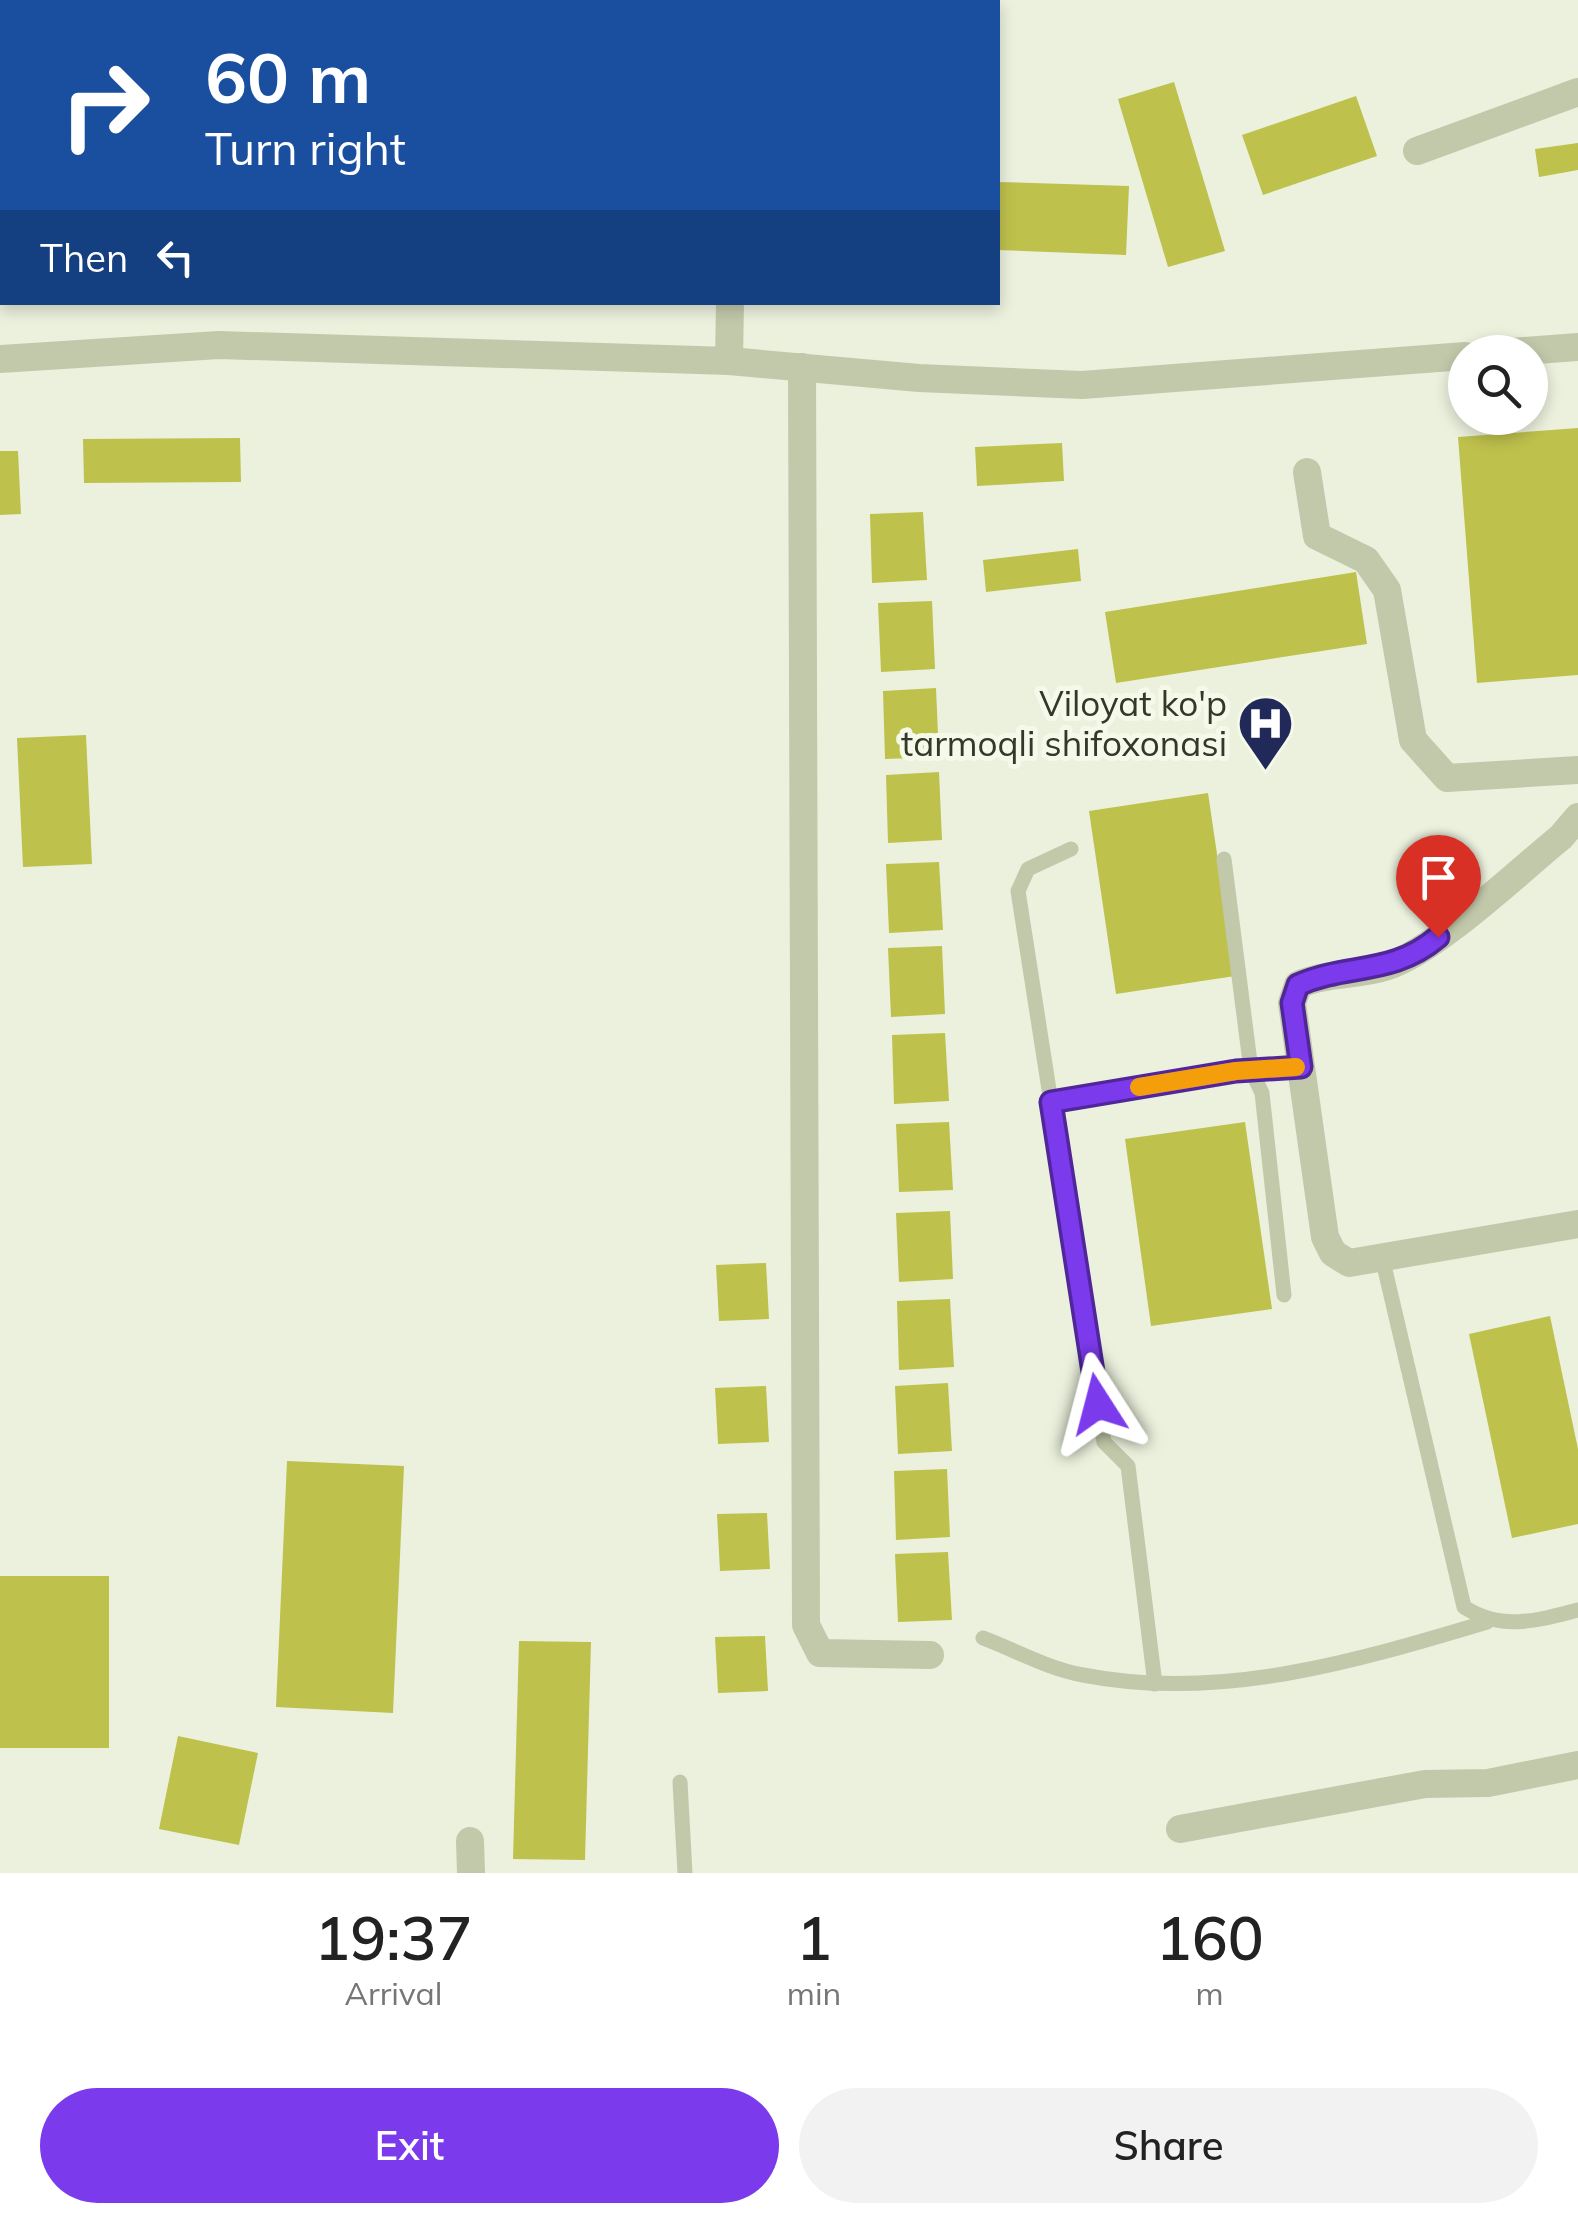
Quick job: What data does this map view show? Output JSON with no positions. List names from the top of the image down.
{
  "places": {
    "hospital": ["Viloyat ko'p tarmoqli shifoxonasi"]
  },
  "page": {
    "turn": ["60 m", "Turn right"],
    "then": "Then",
    "eta": [
      "19:37",
      "Arrival",
      "1",
      "min",
      "160",
      "m"
    ],
    "buttons": ["Exit", "Share"]
  }
}
